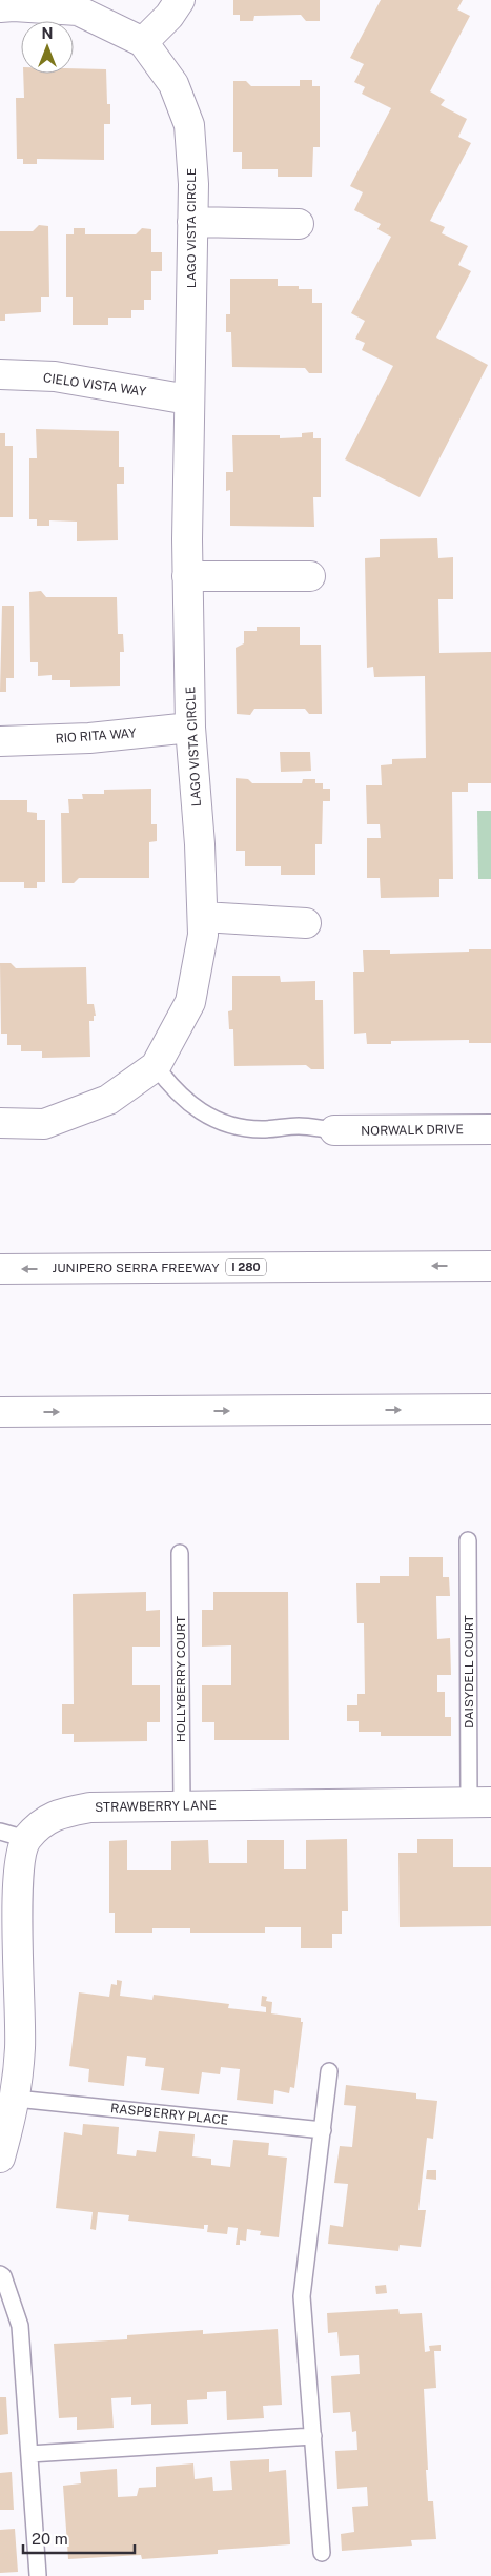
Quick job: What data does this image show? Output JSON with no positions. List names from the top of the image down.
{
  "streets": {
    "main road": [
      "LAGO VISTA CIRCLE",
      "CIELO VISTA WAY",
      "RIO RITA WAY",
      "NORWALK DRIVE",
      "I 280",
      "JUNIPERO SERRA FREEWAY",
      "STRAWBERRY LANE"
    ],
    "lane": ["DAISYDELL COURT", "HOLLYBERRY COURT", "RASPBERRY PLACE"]
  },
  "crossings": [
    ["LAGO VISTA CIRCLE", "CIELO VISTA WAY"],
    ["LAGO VISTA CIRCLE", "RIO RITA WAY"],
    ["DAISYDELL COURT", "STRAWBERRY LANE"],
    ["HOLLYBERRY COURT", "STRAWBERRY LANE"],
    ["STRAWBERRY LANE", "RASPBERRY PLACE"]
  ],
  "scale_bar": "20 m",
  "north": "top"
}
